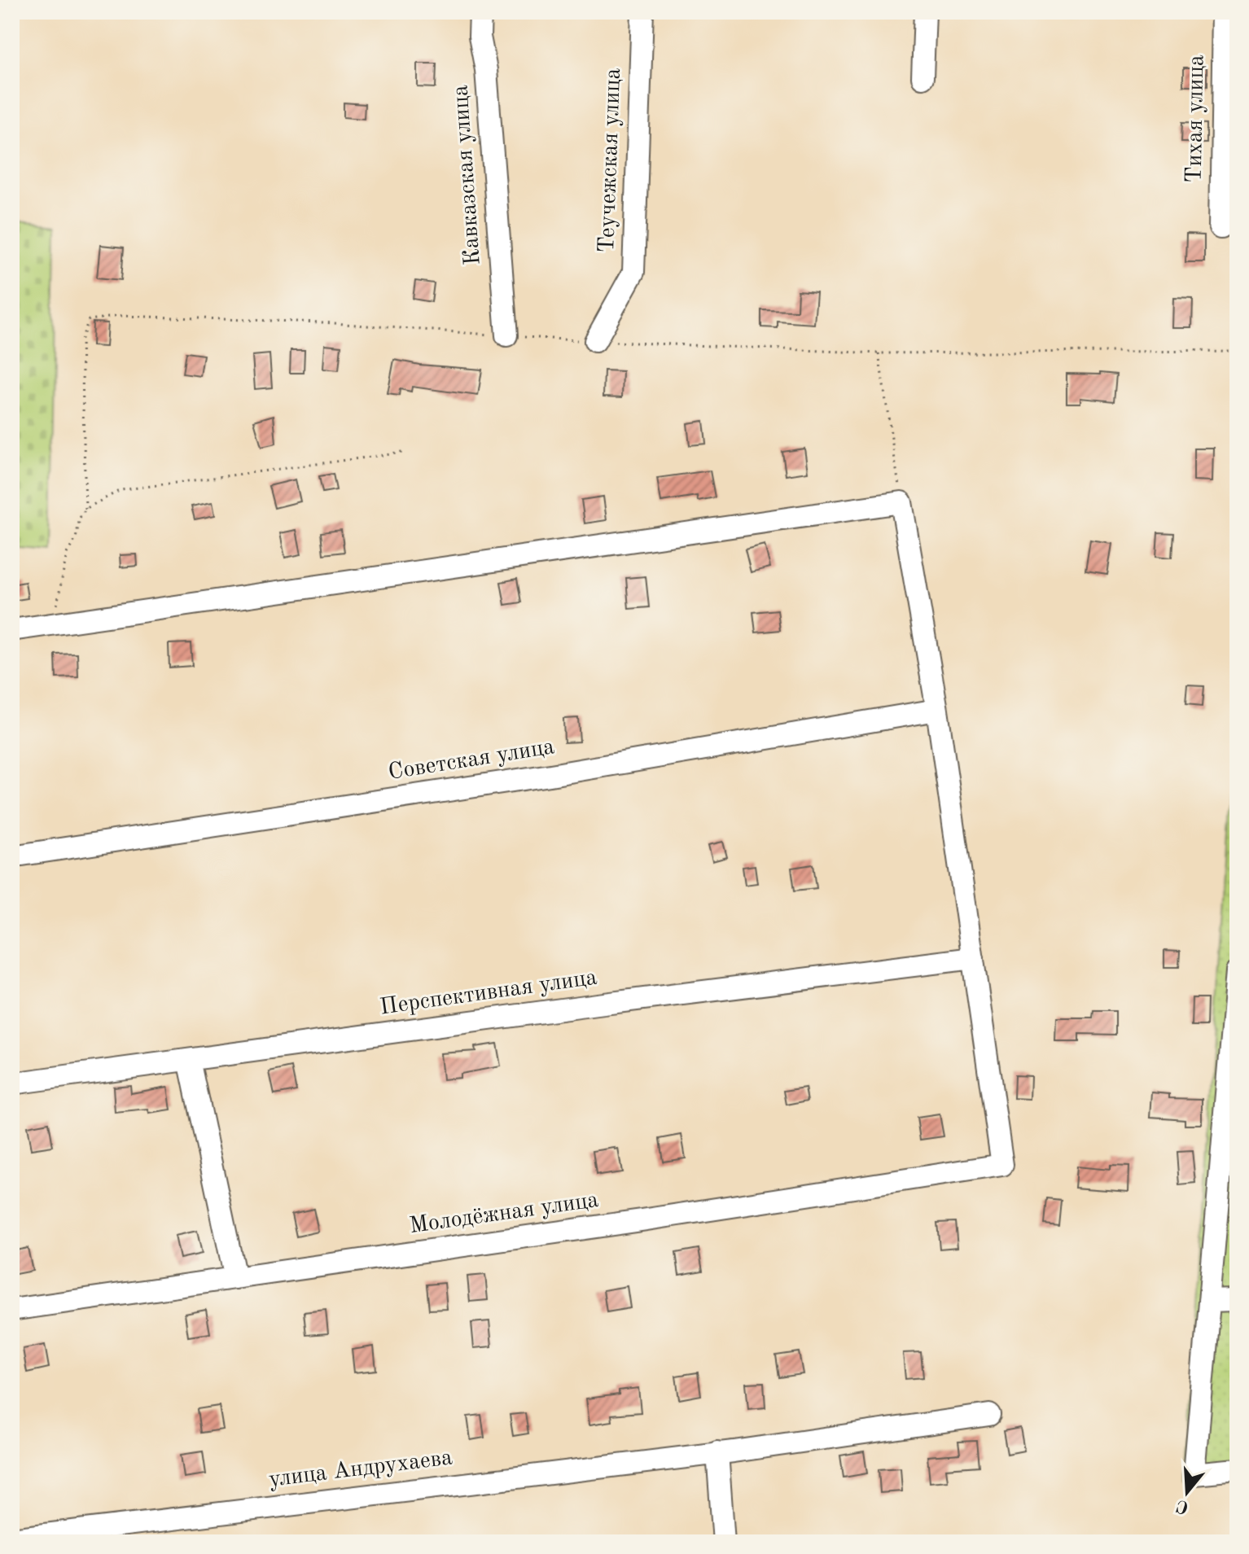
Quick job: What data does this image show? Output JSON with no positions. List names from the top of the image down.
{
  "streets": {
    "street": [
      "Тихая улица",
      "Теучежская улица",
      "Кавказская улица",
      "Советская улица",
      "Перспективная улица",
      "Молодёжная улица",
      "улица Андрухаева"
    ]
  },
  "crossings": [
    ["Перспективная улица", "Молодёжная улица"]
  ],
  "north": "bottom"
}
